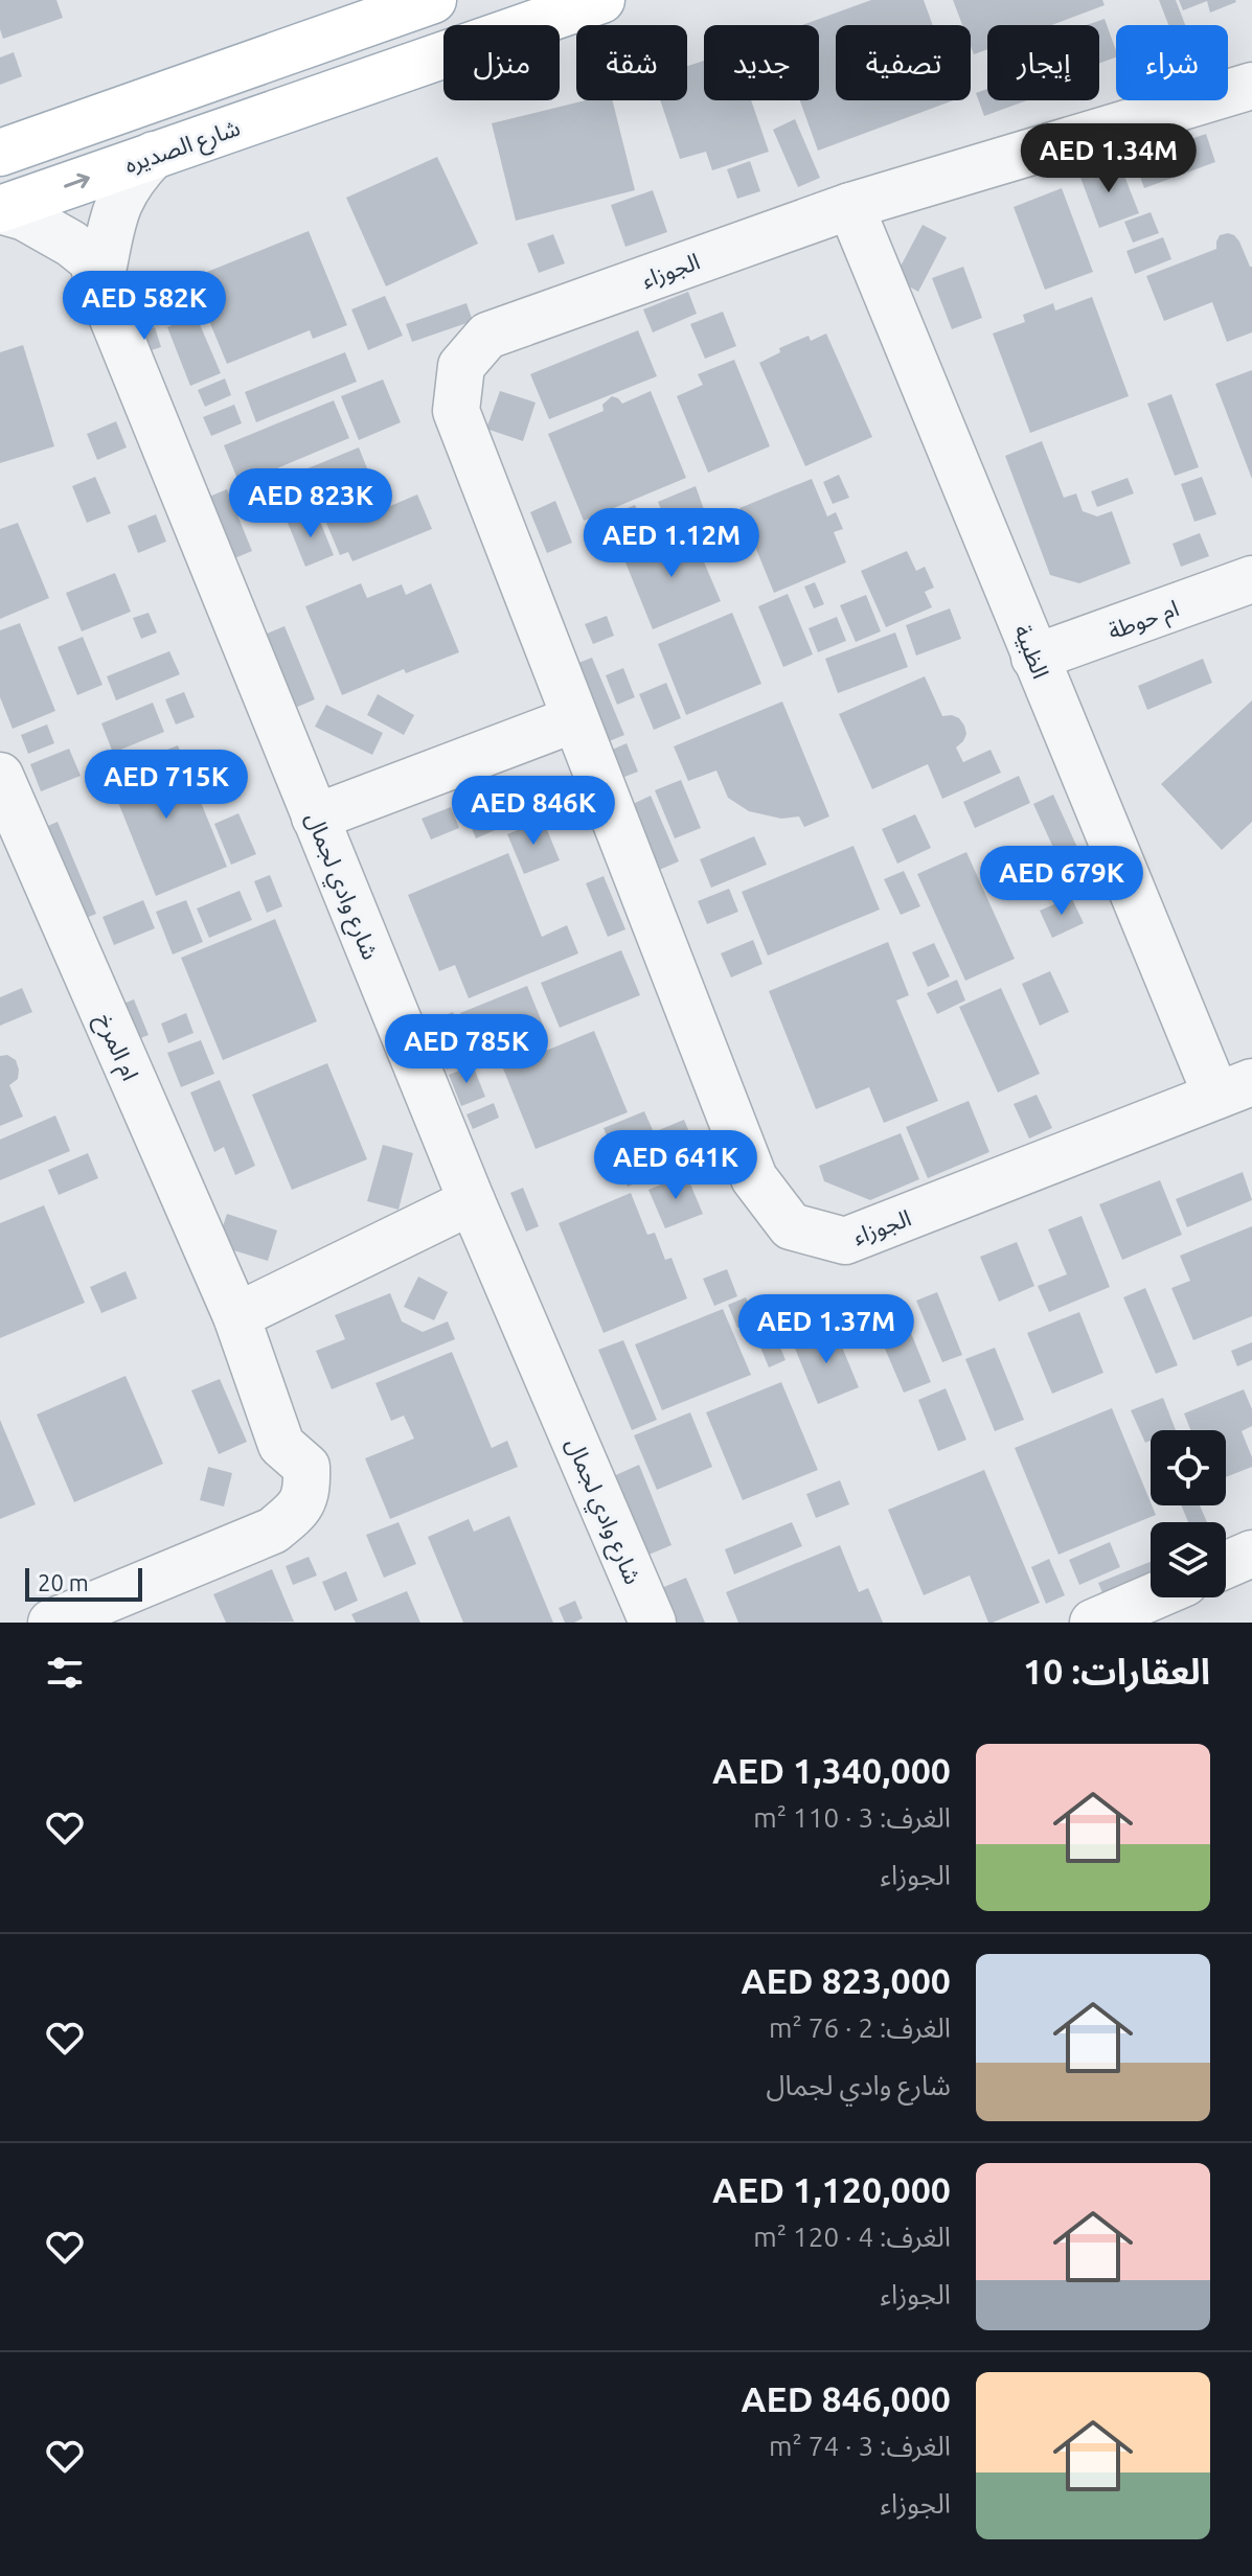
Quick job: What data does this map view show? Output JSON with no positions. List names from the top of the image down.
{
  "streets": {
    "main road": ["شارع الصديره"],
    "street": [
      "الجوزاء",
      "ام حوطة",
      "الظبية",
      "شارع وادي لجمال",
      "ام المرخ"
    ]
  },
  "crossings": [
    ["شارع الصديره", "شارع وادي لجمال"],
    ["الجوزاء", "الظبية"],
    ["ام حوطة", "الظبية"]
  ],
  "scale_bar": "20 m",
  "page": {
    "chip": [
      "شراء",
      "إيجار",
      "تصفية",
      "جديد",
      "شقة",
      "منزل"
    ],
    "price": [
      "AED 1.34M",
      "AED 582K",
      "AED 823K",
      "AED 1.12M",
      "AED 715K",
      "AED 846K",
      "AED 679K",
      "AED 785K",
      "AED 641K",
      "AED 1.37M"
    ],
    "scale": "20 m",
    "heading": "العقارات: 10",
    "list": [
      {
        "name": "AED 1,340,000",
        "note": "الغرف: 3 · 110 m² · الجوزاء"
      },
      {
        "name": "AED 823,000",
        "note": "الغرف: 2 · 76 m² · شارع وادي لجمال"
      },
      {
        "name": "AED 1,120,000",
        "note": "الغرف: 4 · 120 m² · الجوزاء"
      },
      {
        "name": "AED 846,000",
        "note": "الغرف: 3 · 74 m² · الجوزاء"
      }
    ]
  }
}
